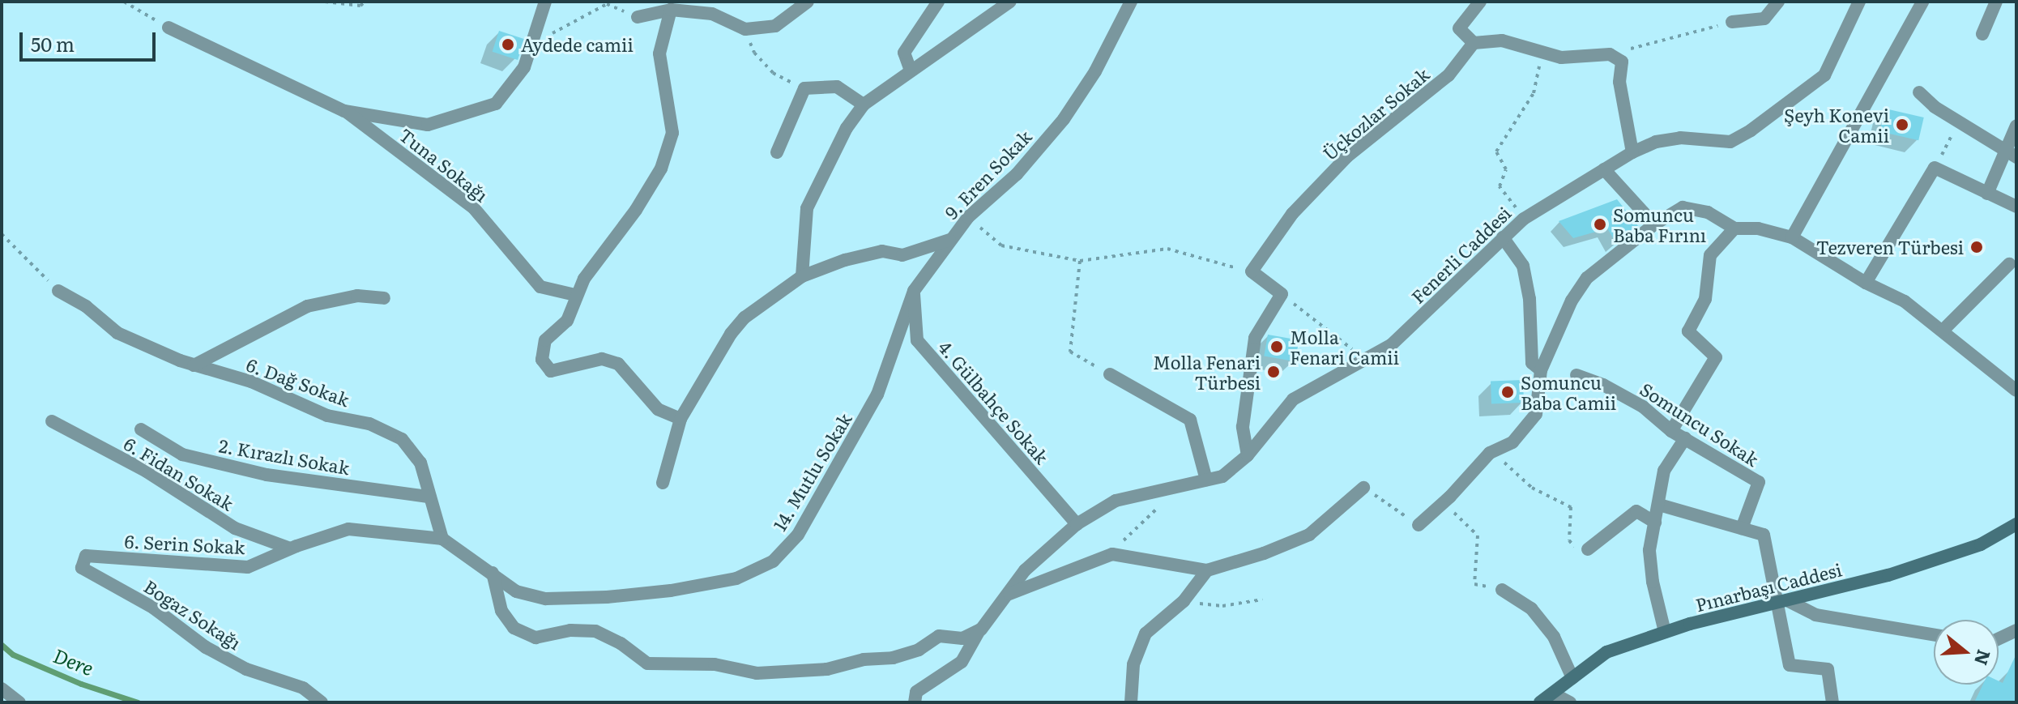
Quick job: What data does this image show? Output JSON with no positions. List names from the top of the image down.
{
  "streets": {
    "main road": ["Pınarbaşı Caddesi"],
    "street": [
      "Üçkozlar Sokak",
      "Tuna Sokağı",
      "9. Eren Sokak",
      "Fenerli Caddesi",
      "6. Dağ Sokak",
      "4. Gülbahçe Sokak",
      "Somuncu Sokak",
      "2. Kırazlı Sokak",
      "14. Mutlu Sokak",
      "6. Fidan Sokak",
      "6. Serin Sokak",
      "Bogaz Sokağı"
    ]
  },
  "crossings": [
    ["9. Eren Sokak", "14. Mutlu Sokak"],
    ["Fenerli Caddesi", "4. Gülbahçe Sokak"],
    ["6. Dağ Sokak", "2. Kırazlı Sokak"],
    ["6. Dağ Sokak", "6. Serin Sokak"],
    ["4. Gülbahçe Sokak", "14. Mutlu Sokak"],
    ["6. Fidan Sokak", "6. Serin Sokak"],
    ["6. Serin Sokak", "Bogaz Sokağı"]
  ],
  "water": ["Dere"],
  "places": [
    "Aydede camii",
    "Şeyh Konevi Camii",
    "Somuncu Baba Fırını",
    "Tezveren Türbesi",
    "Molla Fenari Camii",
    "Molla Fenari Türbesi",
    "Somuncu Baba Camii"
  ],
  "scale_bar": "50 m",
  "north": "right"
}
